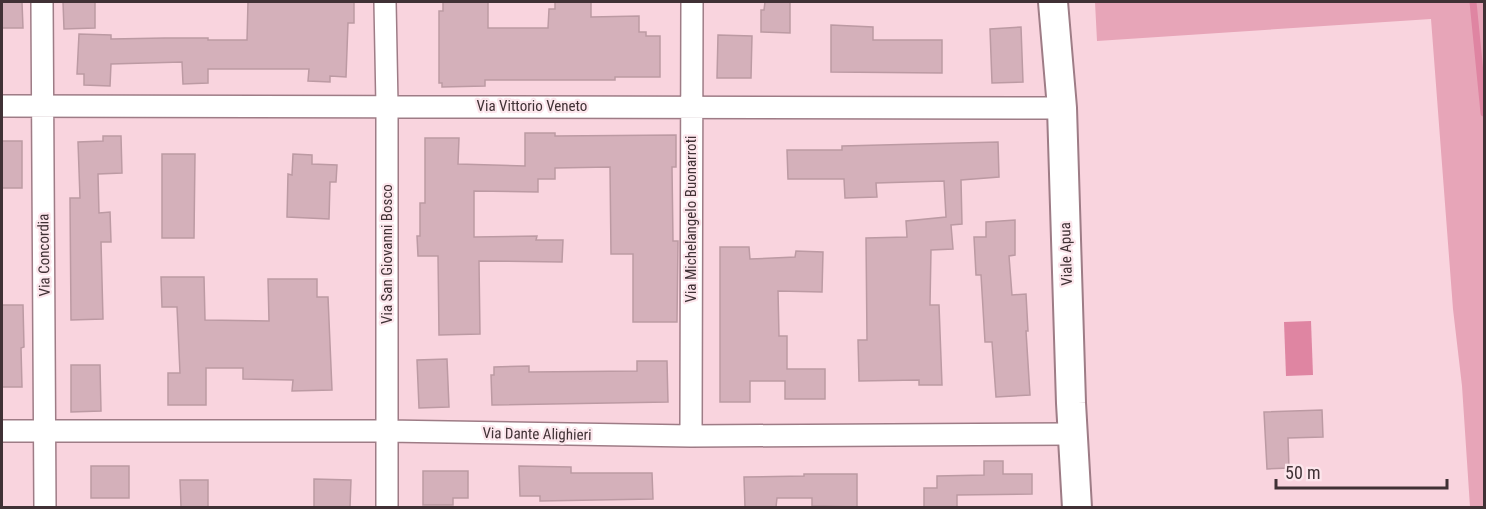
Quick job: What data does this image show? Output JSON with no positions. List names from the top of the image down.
{
  "streets": {
    "street": [
      "Via Vittorio Veneto",
      "Via Michelangelo Buonarroti",
      "Via San Giovanni Bosco",
      "Viale Apua",
      "Via Concordia",
      "Via Dante Alighieri"
    ]
  },
  "crossings": [
    ["Via Vittorio Veneto", "Via Michelangelo Buonarroti"],
    ["Via Vittorio Veneto", "Via San Giovanni Bosco"],
    ["Via Vittorio Veneto", "Viale Apua"],
    ["Via Vittorio Veneto", "Via Concordia"],
    ["Via Michelangelo Buonarroti", "Via Dante Alighieri"],
    ["Via San Giovanni Bosco", "Via Dante Alighieri"],
    ["Viale Apua", "Via Dante Alighieri"],
    ["Via Concordia", "Via Dante Alighieri"]
  ],
  "scale_bar": "50 m"
}
